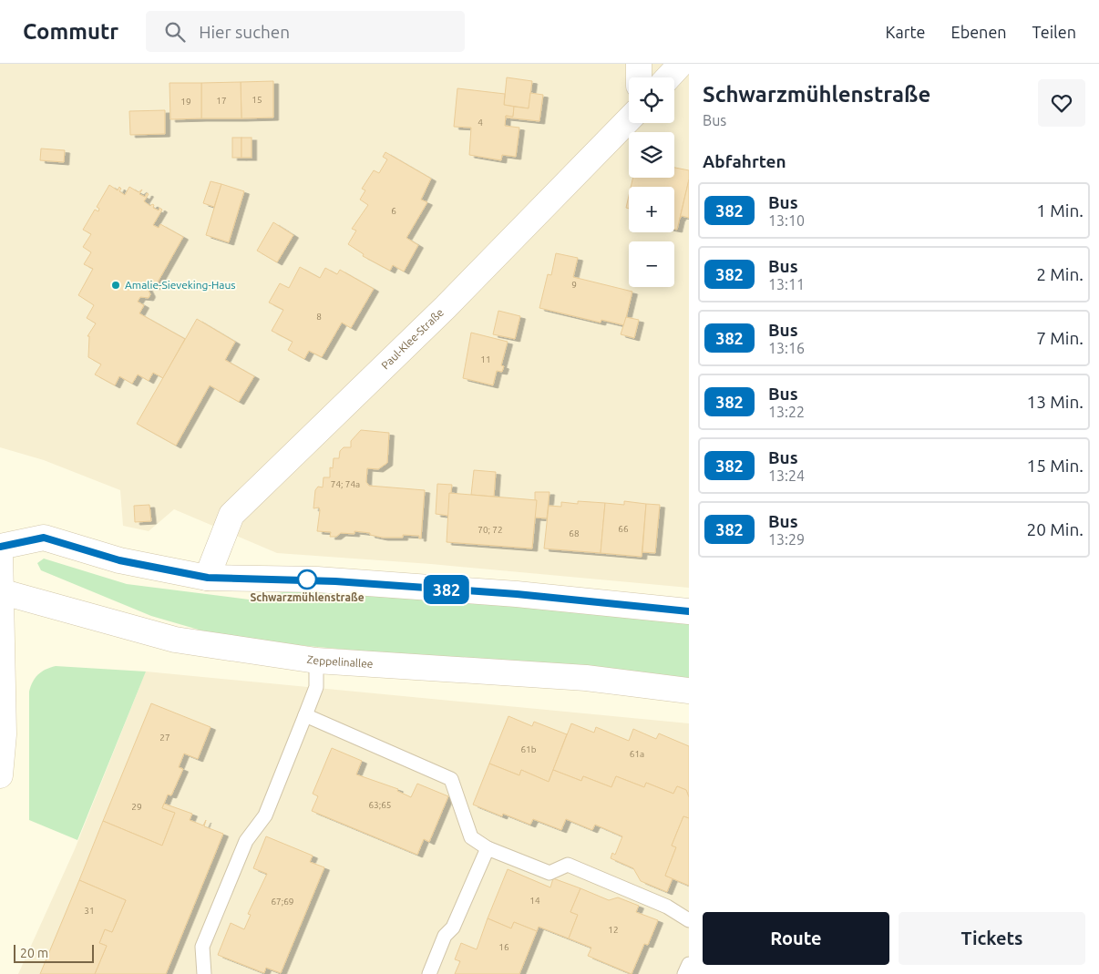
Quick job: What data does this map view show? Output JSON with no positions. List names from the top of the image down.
{
  "streets": {
    "street": ["Paul-Klee-Straße", "Zeppelinallee"]
  },
  "places": ["Amalie-Sieveking-Haus", "Schwarzmühlenstraße"],
  "lines": ["bus line 382"],
  "house_numbers": [
    "15",
    "17",
    "19",
    "4",
    "6",
    "9",
    "8",
    "11",
    "74; 74a",
    "66",
    "70; 72",
    "68",
    "27",
    "61b",
    "61a",
    "63;65",
    "29",
    "14",
    "67;69",
    "31",
    "12",
    "16"
  ],
  "scale_bar": "20 m",
  "page": {
    "header": "Commutr",
    "search": "Hier suchen",
    "nav": ["Karte", "Ebenen", "Teilen"],
    "on_map": "382",
    "heading": [
      ["Schwarzmühlenstraße", "Bus"],
      "Abfahrten"
    ],
    "map_buttons": ["+", "−"],
    "list": [
      {
        "mark": "382",
        "name": "Bus",
        "note": "13:10",
        "value": "1 Min."
      },
      {
        "mark": "382",
        "name": "Bus",
        "note": "13:11",
        "value": "2 Min."
      },
      {
        "mark": "382",
        "name": "Bus",
        "note": "13:16",
        "value": "7 Min."
      },
      {
        "mark": "382",
        "name": "Bus",
        "note": "13:22",
        "value": "13 Min."
      },
      {
        "mark": "382",
        "name": "Bus",
        "note": "13:24",
        "value": "15 Min."
      },
      {
        "mark": "382",
        "name": "Bus",
        "note": "13:29",
        "value": "20 Min."
      }
    ],
    "buttons": ["Route", "Tickets"],
    "scale": "20 m"
  }
}
